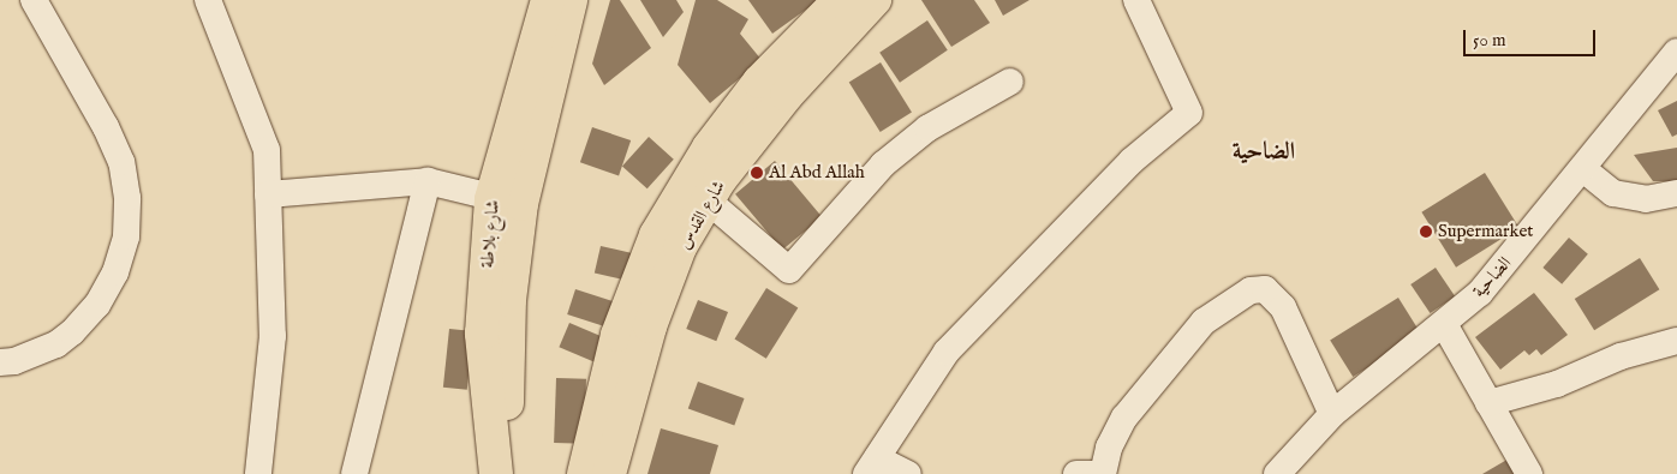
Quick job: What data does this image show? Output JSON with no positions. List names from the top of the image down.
{
  "streets": {
    "main road": ["شارع القدس", "شارع بلاطة"],
    "street": ["الضاحية"]
  },
  "districts": ["الضاحية"],
  "places": ["Al Abd Allah", "Supermarket"],
  "scale_bar": "50 m"
}
